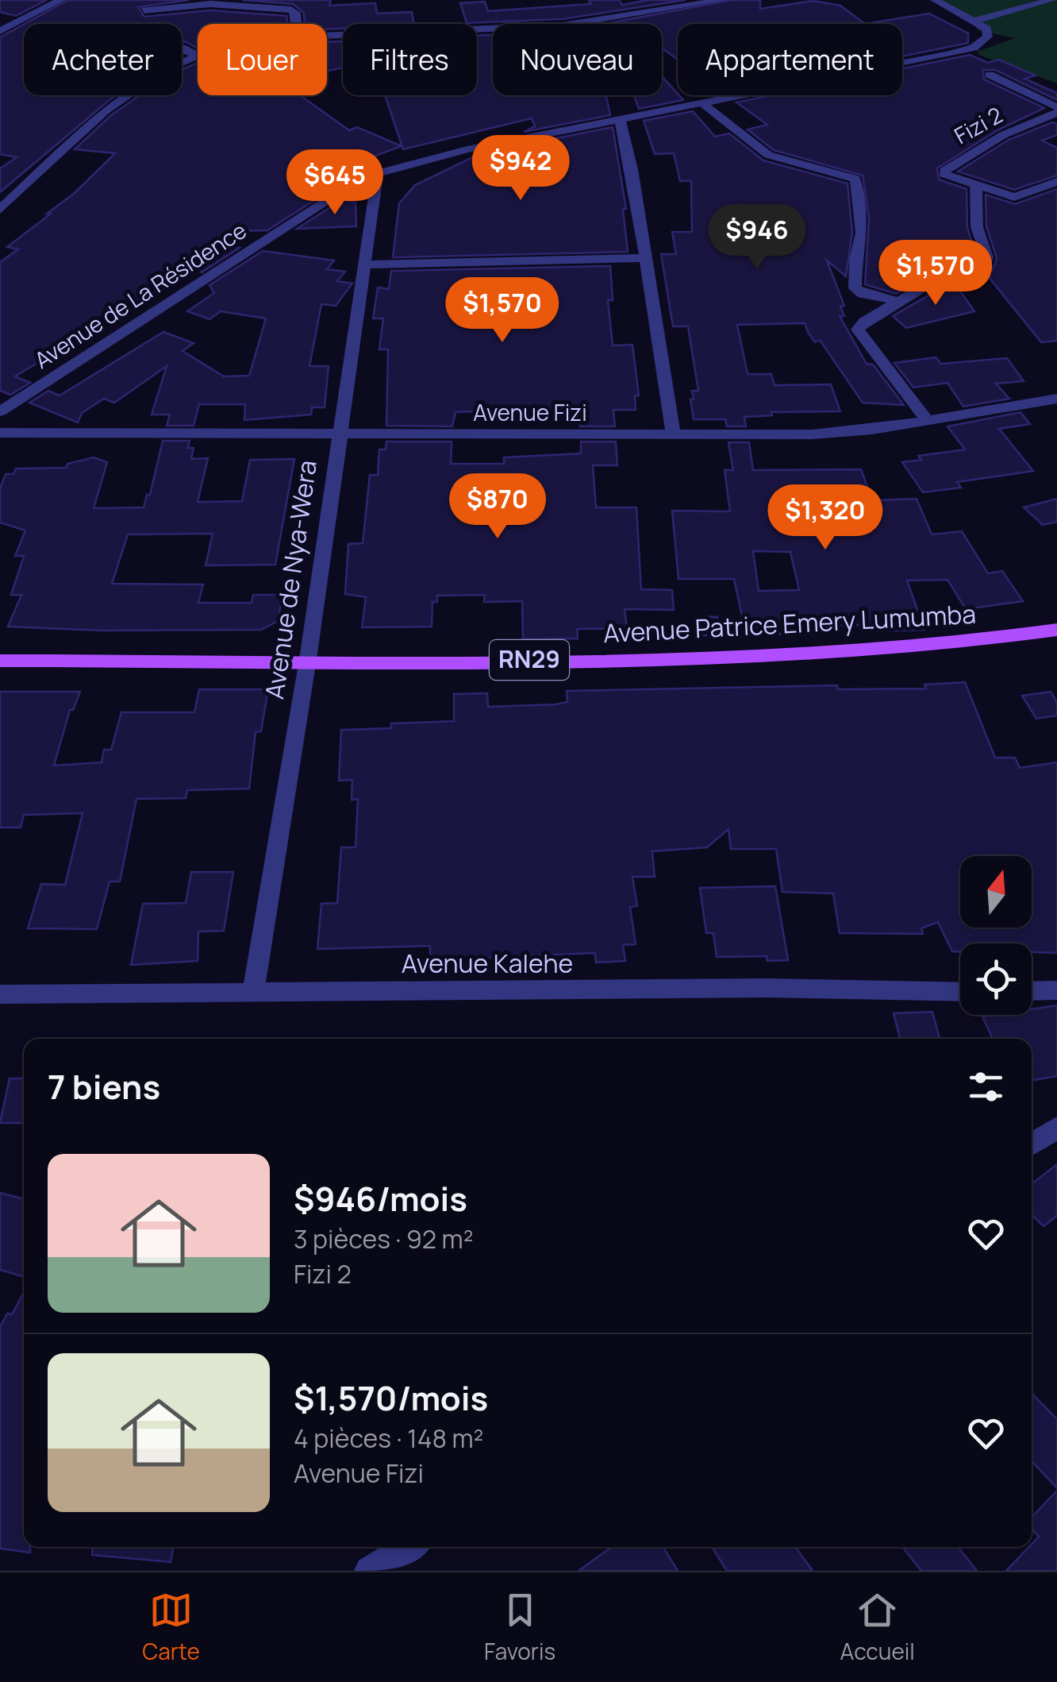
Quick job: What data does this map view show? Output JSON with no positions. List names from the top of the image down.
{
  "streets": {
    "main road": ["Avenue Patrice Emery Lumumba", "RN29"],
    "street": [
      "Fizi 2",
      "Avenue de La Résidence",
      "Avenue Fizi",
      "Avenue de Nya-Wera",
      "Avenue Kalehe"
    ]
  },
  "crossings": [
    ["Fizi 2", "Avenue Fizi"],
    ["Avenue de La Résidence", "Avenue de Nya-Wera"],
    ["Avenue Fizi", "Avenue de Nya-Wera"],
    ["Avenue de Nya-Wera", "Avenue Patrice Emery Lumumba"],
    ["Avenue de Nya-Wera", "Avenue Kalehe"]
  ],
  "north": "top",
  "page": {
    "chip": [
      "Acheter",
      "Louer",
      "Filtres",
      "Nouveau",
      "Appartement"
    ],
    "price": [
      "$942",
      "$645",
      "$946",
      "$1,570",
      "$1,570",
      "$870",
      "$1,320"
    ],
    "heading": "7 biens",
    "list": [
      {
        "name": "$946/mois",
        "note": "3 pièces · 92 m² · Fizi 2"
      },
      {
        "name": "$1,570/mois",
        "note": "4 pièces · 148 m² · Avenue Fizi"
      }
    ],
    "tabs": ["Carte", "Favoris", "Accueil"]
  }
}
